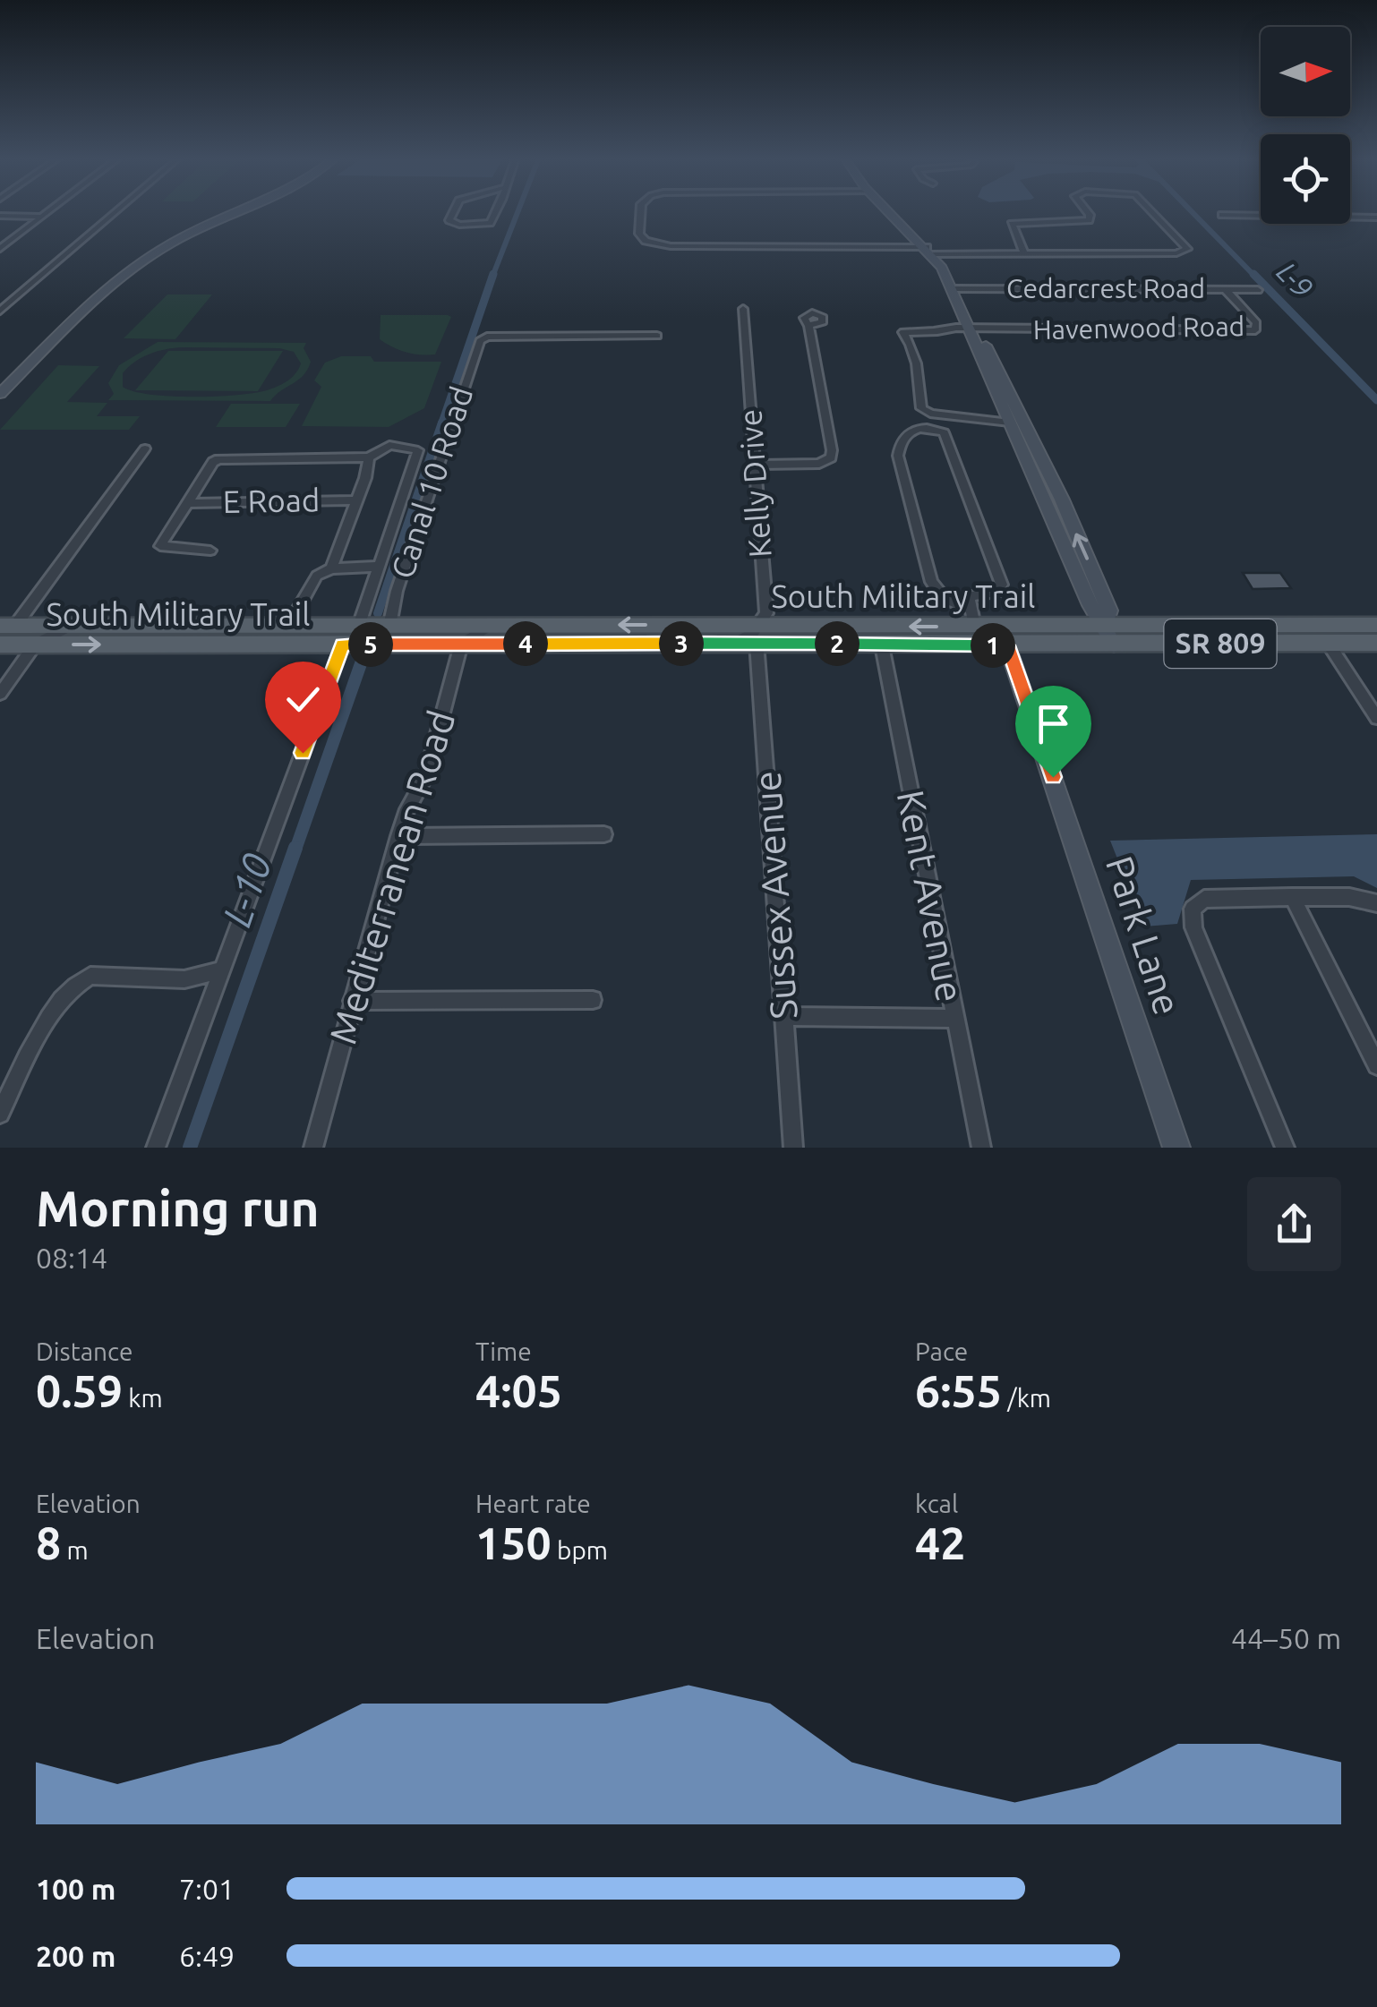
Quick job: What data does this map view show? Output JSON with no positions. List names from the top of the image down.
{
  "streets": {
    "main road": ["South Military Trail", "SR 809"],
    "street": [
      "Cedarcrest Road",
      "Havenwood Road",
      "Canal 10 Road",
      "Kelly Drive",
      "E Road",
      "Mediterranean Road",
      "Sussex Avenue",
      "Kent Avenue",
      "Park Lane"
    ]
  },
  "crossings": [
    ["Cedarcrest Road", "Havenwood Road"],
    ["Canal 10 Road", "South Military Trail"],
    ["Kelly Drive", "South Military Trail"],
    ["Kelly Drive", "Sussex Avenue"],
    ["South Military Trail", "Mediterranean Road"],
    ["South Military Trail", "Sussex Avenue"],
    ["South Military Trail", "Kent Avenue"],
    ["South Military Trail", "Park Lane"]
  ],
  "water": ["L-9", "L-10"],
  "north": "right",
  "page": {
    "pins": [
      "2",
      "3",
      "4",
      "5",
      "1"
    ],
    "heading": ["Morning run", "08:14"],
    "stats": [
      ["Distance", "0.59 km"],
      ["Time", "4:05"],
      ["Pace", "6:55 /km"],
      ["Elevation", "8 m"],
      ["Heart rate", "150 bpm"],
      ["kcal", "42"]
    ],
    "chart": ["Elevation", "44–50 m"],
    "list": [
      {
        "name": "100 m",
        "note": "7:01"
      },
      {
        "name": "200 m",
        "note": "6:49"
      }
    ]
  }
}
